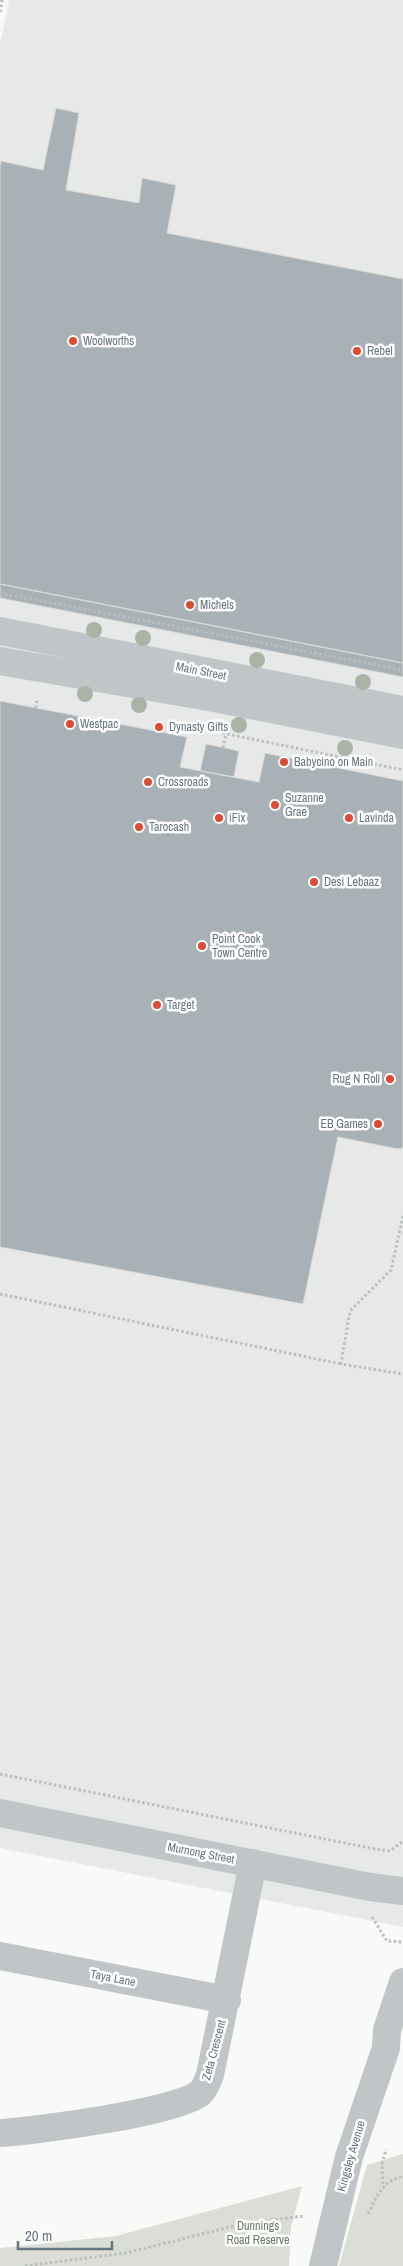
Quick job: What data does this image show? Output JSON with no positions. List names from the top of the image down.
{
  "streets": {
    "street": [
      "Main Street",
      "Murnong Street",
      "Taya Lane",
      "Zeta Crescent",
      "Kingsley Avenue"
    ]
  },
  "crossings": [
    ["Murnong Street", "Zeta Crescent"],
    ["Taya Lane", "Zeta Crescent"]
  ],
  "parks": ["Dunnings Road Reserve"],
  "places": [
    "Woolworths",
    "Rebel",
    "Michels",
    "Westpac",
    "Dynasty Gifts",
    "Babycino on Main",
    "Crossroads",
    "Suzanne Grae",
    "iFix",
    "Lavinda",
    "Tarocash",
    "Desi Lebaaz",
    "Point Cook Town Centre",
    "Target",
    "Rug N Roll",
    "EB Games"
  ],
  "scale_bar": "20 m"
}
